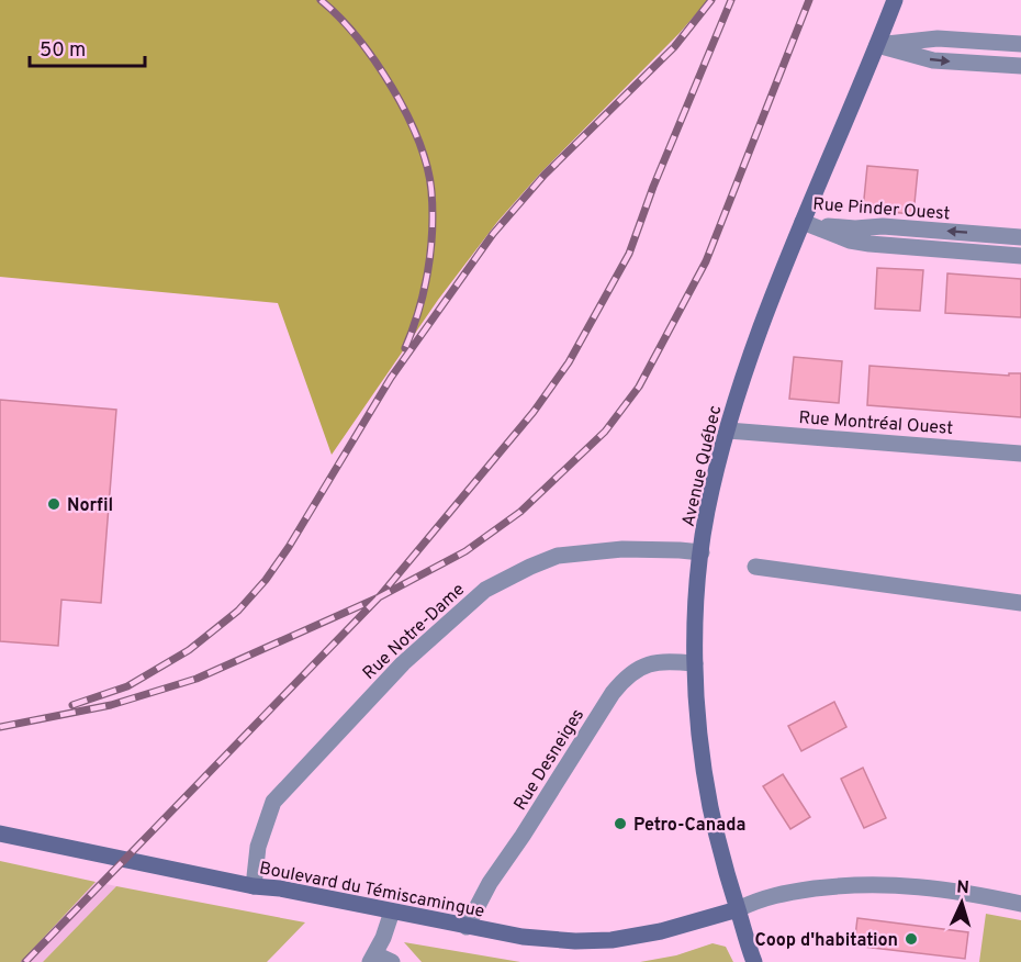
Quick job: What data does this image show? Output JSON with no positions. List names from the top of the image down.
{
  "streets": {
    "main road": ["Avenue Québec", "Boulevard du Témiscamingue"],
    "street": [
      "Rue Pinder Ouest",
      "Rue Montréal Ouest",
      "Rue Notre-Dame",
      "Rue Desneiges"
    ]
  },
  "crossings": [
    ["Rue Pinder Ouest", "Avenue Québec"],
    ["Rue Montréal Ouest", "Avenue Québec"],
    ["Avenue Québec", "Rue Notre-Dame"],
    ["Avenue Québec", "Rue Desneiges"],
    ["Avenue Québec", "Boulevard du Témiscamingue"],
    ["Rue Notre-Dame", "Boulevard du Témiscamingue"],
    ["Rue Desneiges", "Boulevard du Témiscamingue"]
  ],
  "places": ["Norfil", "Petro-Canada", "Coop d'habitation"],
  "scale_bar": "50 m",
  "north": "top"
}
